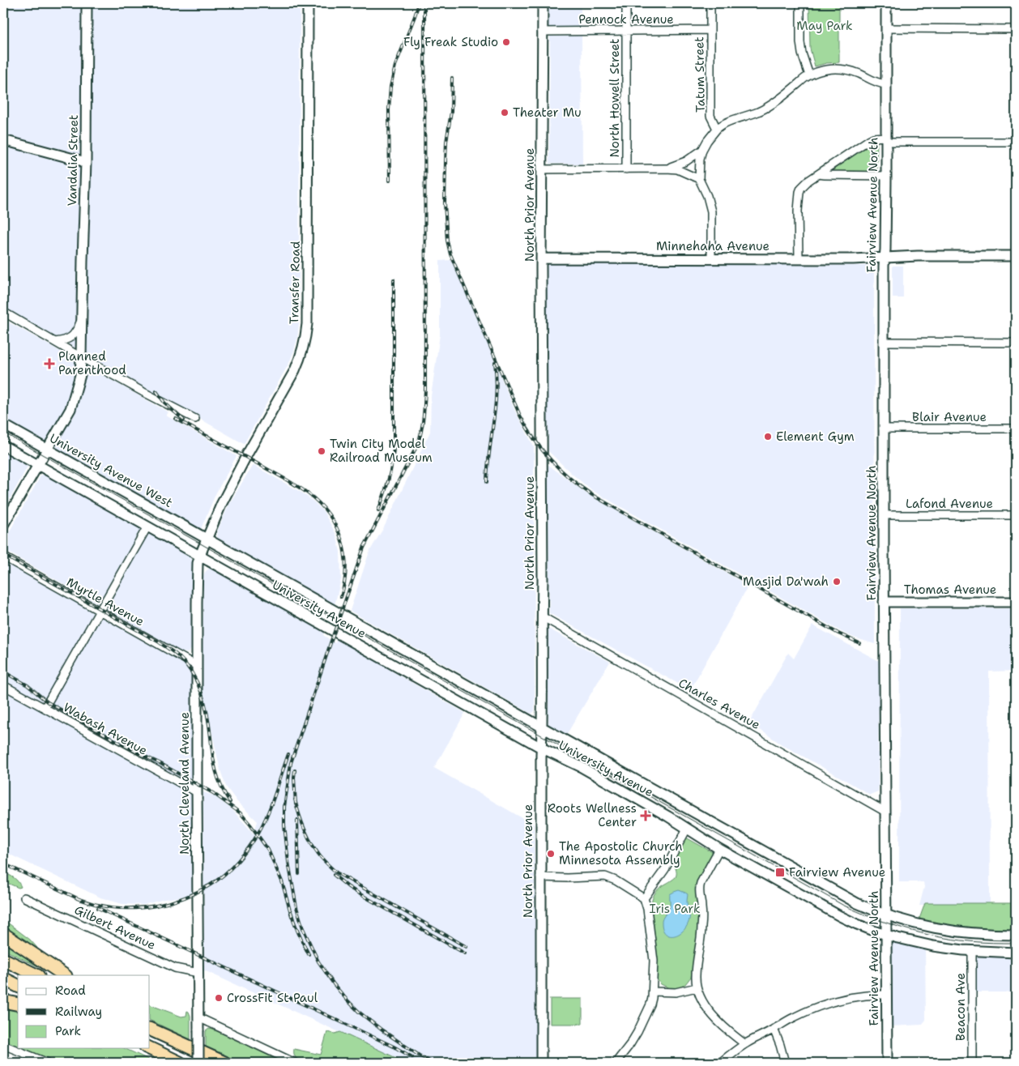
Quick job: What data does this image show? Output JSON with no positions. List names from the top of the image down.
{
  "streets": {
    "street": [
      "Pennock Avenue",
      "Tatum Street",
      "North Howell Street",
      "Vandalia Street",
      "North Prior Avenue",
      "Fairview Avenue North",
      "Minnehaha Avenue",
      "Transfer Road",
      "Blair Avenue",
      "University Avenue West",
      "Lafond Avenue",
      "Thomas Avenue",
      "Myrtle Avenue",
      "University Avenue",
      "Charles Avenue",
      "Wabash Avenue",
      "North Cleveland Avenue",
      "Gilbert Avenue",
      "Beacon Ave"
    ]
  },
  "crossings": [
    ["Pennock Avenue", "Tatum Street"],
    ["Pennock Avenue", "North Howell Street"],
    ["Pennock Avenue", "North Prior Avenue"],
    ["Vandalia Street", "University Avenue West"],
    ["North Prior Avenue", "Minnehaha Avenue"],
    ["North Prior Avenue", "University Avenue"],
    ["North Prior Avenue", "Charles Avenue"],
    ["Fairview Avenue North", "Minnehaha Avenue"],
    ["Fairview Avenue North", "Blair Avenue"],
    ["Fairview Avenue North", "Lafond Avenue"],
    ["Fairview Avenue North", "Thomas Avenue"],
    ["Fairview Avenue North", "University Avenue"],
    ["Fairview Avenue North", "Charles Avenue"],
    ["Transfer Road", "University Avenue West"],
    ["Transfer Road", "University Avenue"],
    ["Transfer Road", "North Cleveland Avenue"],
    ["University Avenue West", "University Avenue"],
    ["University Avenue West", "North Cleveland Avenue"],
    ["Myrtle Avenue", "North Cleveland Avenue"],
    ["University Avenue", "North Cleveland Avenue"],
    ["University Avenue", "Beacon Ave"],
    ["Wabash Avenue", "North Cleveland Avenue"],
    ["North Cleveland Avenue", "Gilbert Avenue"]
  ],
  "parks": ["May Park", "Iris Park"],
  "places": {
    "other": [
      "Fly Freak Studio",
      "Theater Mu",
      "Element Gym",
      "Twin City Model Railroad Museum",
      "Masjid Da'wah",
      "The Apostolic Church Minnesota Assembly",
      "CrossFit St Paul"
    ],
    "health": ["Planned Parenthood", "Roots Wellness Center"],
    "transit": ["Fairview Avenue"]
  },
  "legend": ["Road", "Railway", "Park"]
}
